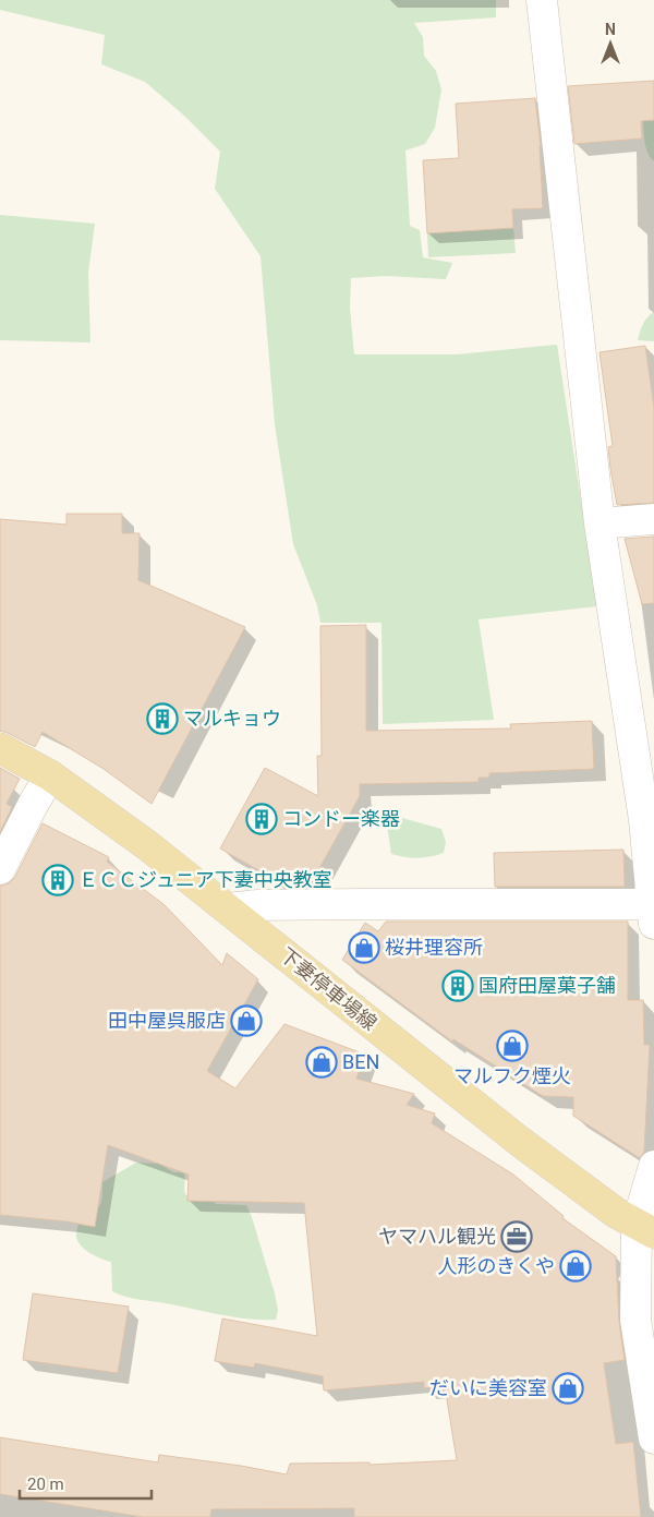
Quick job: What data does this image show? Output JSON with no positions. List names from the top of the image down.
{
  "streets": {
    "main road": ["下妻停車場線"]
  },
  "places": {
    "building": [
      "マルキョウ",
      "コンドー楽器",
      "ＥＣＣジュニア下妻中央教室",
      "国府田屋菓子舗"
    ],
    "shop": [
      "桜井理容所",
      "田中屋呉服店",
      "マルフク煙火",
      "BEN",
      "人形のきくや",
      "だいに美容室"
    ],
    "office": ["ヤマハル観光"]
  },
  "scale_bar": "20 m",
  "north": "top"
}
